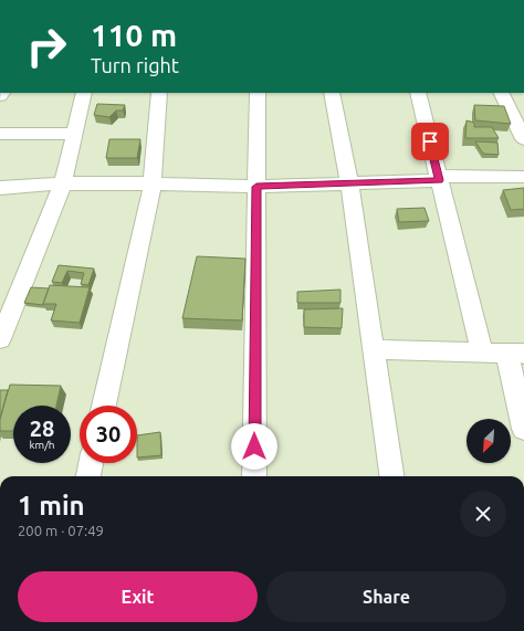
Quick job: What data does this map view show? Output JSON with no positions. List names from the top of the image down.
{
  "north": "bottom left",
  "page": {
    "turn": ["110 m", "Turn right"],
    "speed": "28 km/h",
    "limit": "30",
    "heading": ["1 min", "200 m · 07:49"],
    "buttons": ["Exit", "Share"]
  }
}
